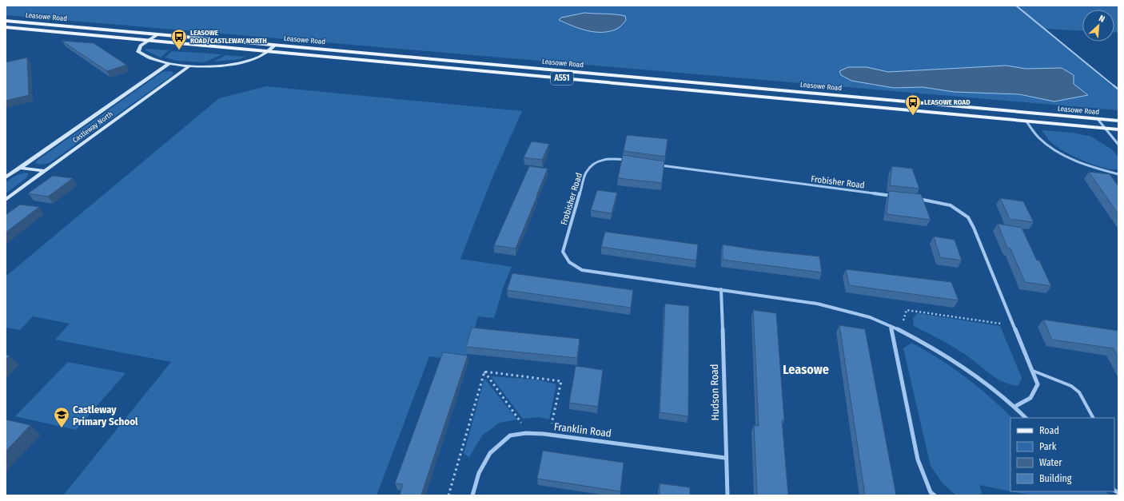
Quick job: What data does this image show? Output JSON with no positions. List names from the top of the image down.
{
  "streets": {
    "main road": ["Leasowe Road", "A551"],
    "street": [
      "Castleway North",
      "Frobisher Road",
      "Hudson Road",
      "Franklin Road"
    ]
  },
  "crossings": [
    ["Frobisher Road", "Hudson Road"],
    ["Hudson Road", "Franklin Road"]
  ],
  "districts": ["Leasowe"],
  "places": {
    "bus stop": ["LEASOWE ROAD/CASTLEWAY NORTH", "LEASOWE ROAD"],
    "school or university": ["Castleway Primary School"]
  },
  "legend": [
    "Road",
    "Park",
    "Water",
    "Building"
  ],
  "north": "top right"
}
